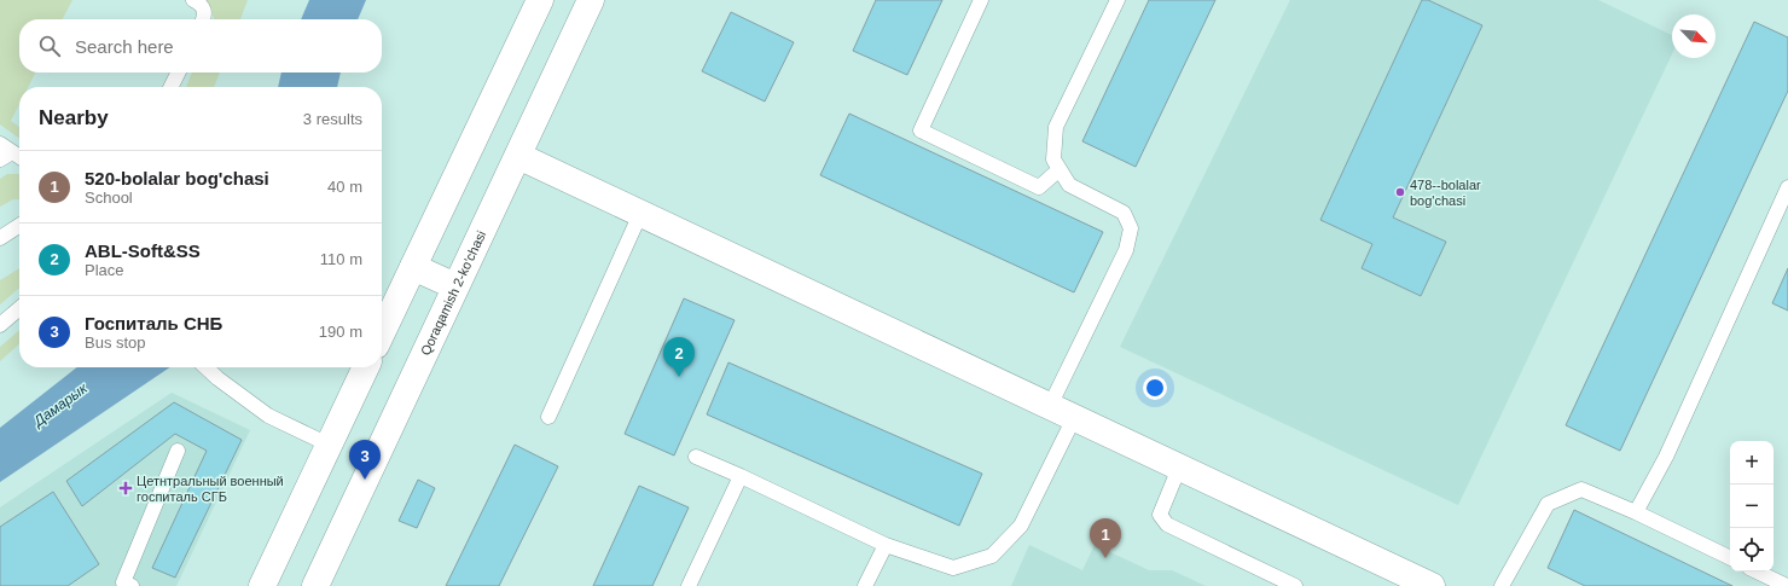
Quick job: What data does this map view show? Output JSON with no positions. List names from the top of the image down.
{
  "streets": {
    "main road": ["Qoraqamish 2-ko'chasi"]
  },
  "water": ["Дамарык"],
  "places": {
    "other": ["478--bolalar bog'chasi"],
    "health": ["Цетнтральный военный госпиталь СГБ"]
  },
  "north": "bottom right",
  "page": {
    "search": "Search here",
    "heading": ["Nearby", "3 results"],
    "list": [
      {
        "mark": "1",
        "name": "520-bolalar bog'chasi",
        "note": "School",
        "value": "40 m"
      },
      {
        "mark": "2",
        "name": "ABL-Soft&SS",
        "note": "Place",
        "value": "110 m"
      },
      {
        "mark": "3",
        "name": "Госпиталь СНБ",
        "note": "Bus stop",
        "value": "190 m"
      }
    ],
    "pins": ["2", "3", "1"],
    "map_buttons": ["+", "−"]
  }
}
